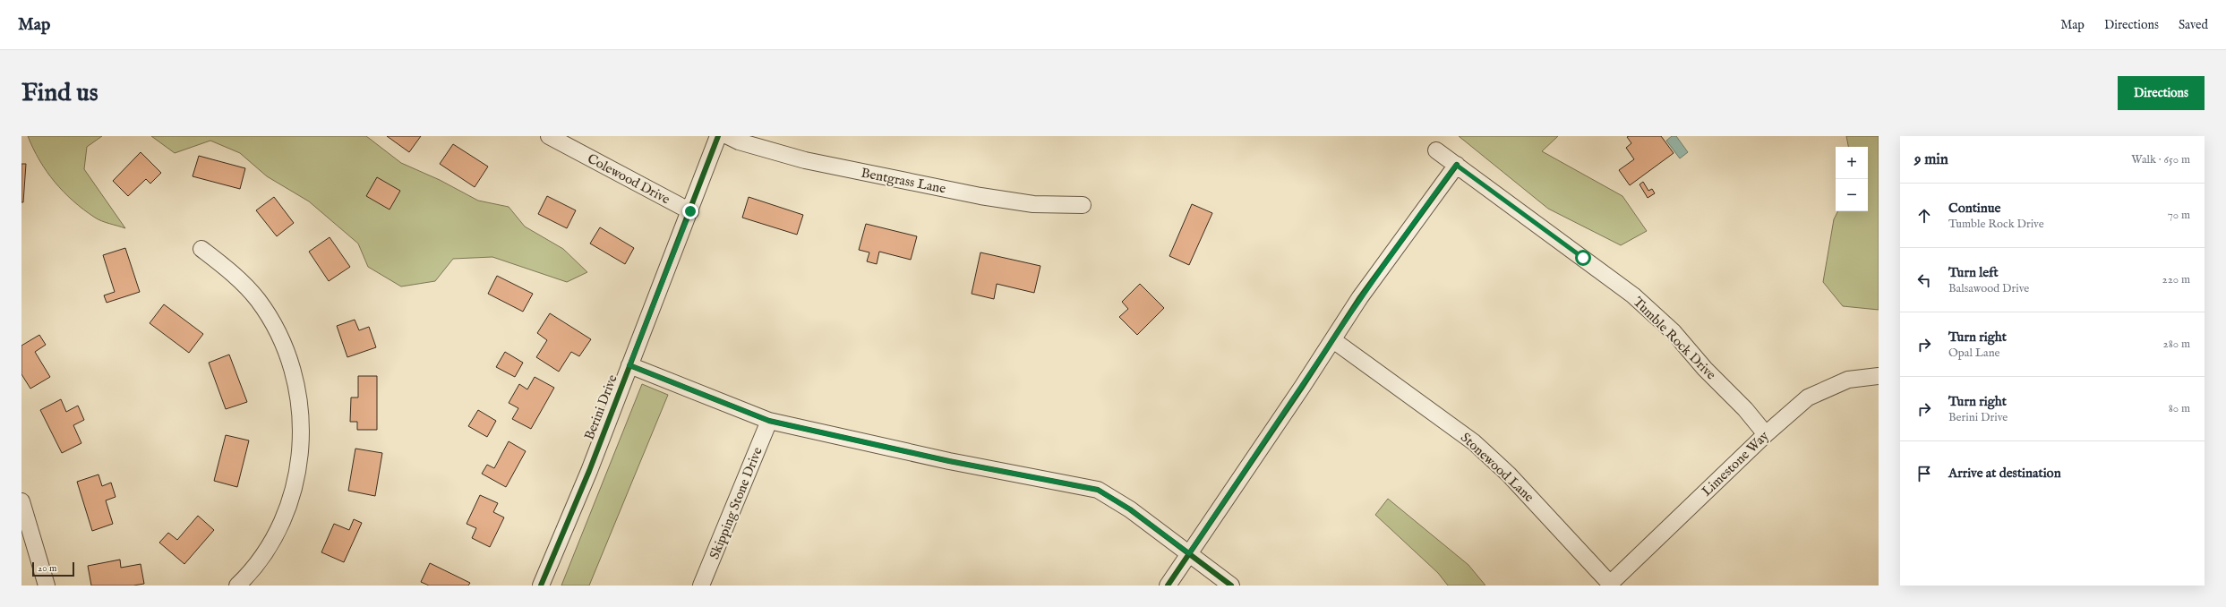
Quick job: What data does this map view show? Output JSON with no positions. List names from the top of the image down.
{
  "streets": {
    "street": [
      "Colewood Drive",
      "Bentgrass Lane",
      "Tumble Rock Drive",
      "Berini Drive",
      "Limestone Way",
      "Stonewood Lane",
      "Skipping Stone Drive"
    ]
  },
  "crossings": [
    ["Colewood Drive", "Berini Drive"],
    ["Tumble Rock Drive", "Limestone Way"],
    ["Limestone Way", "Stonewood Lane"]
  ],
  "scale_bar": "20 m",
  "page": {
    "header": "Map",
    "nav": ["Map", "Directions", "Saved"],
    "buttons": "Directions",
    "title": "Find us",
    "heading": ["9 min", "Walk · 650 m"],
    "map_buttons": ["+", "−"],
    "list": [
      ["Continue", "Tumble Rock Drive", "70 m"],
      ["Turn left", "Balsawood Drive", "220 m"],
      ["Turn right", "Opal Lane", "280 m"],
      ["Turn right", "Berini Drive", "80 m"],
      "Arrive at destination"
    ],
    "scale": "20 m"
  }
}
